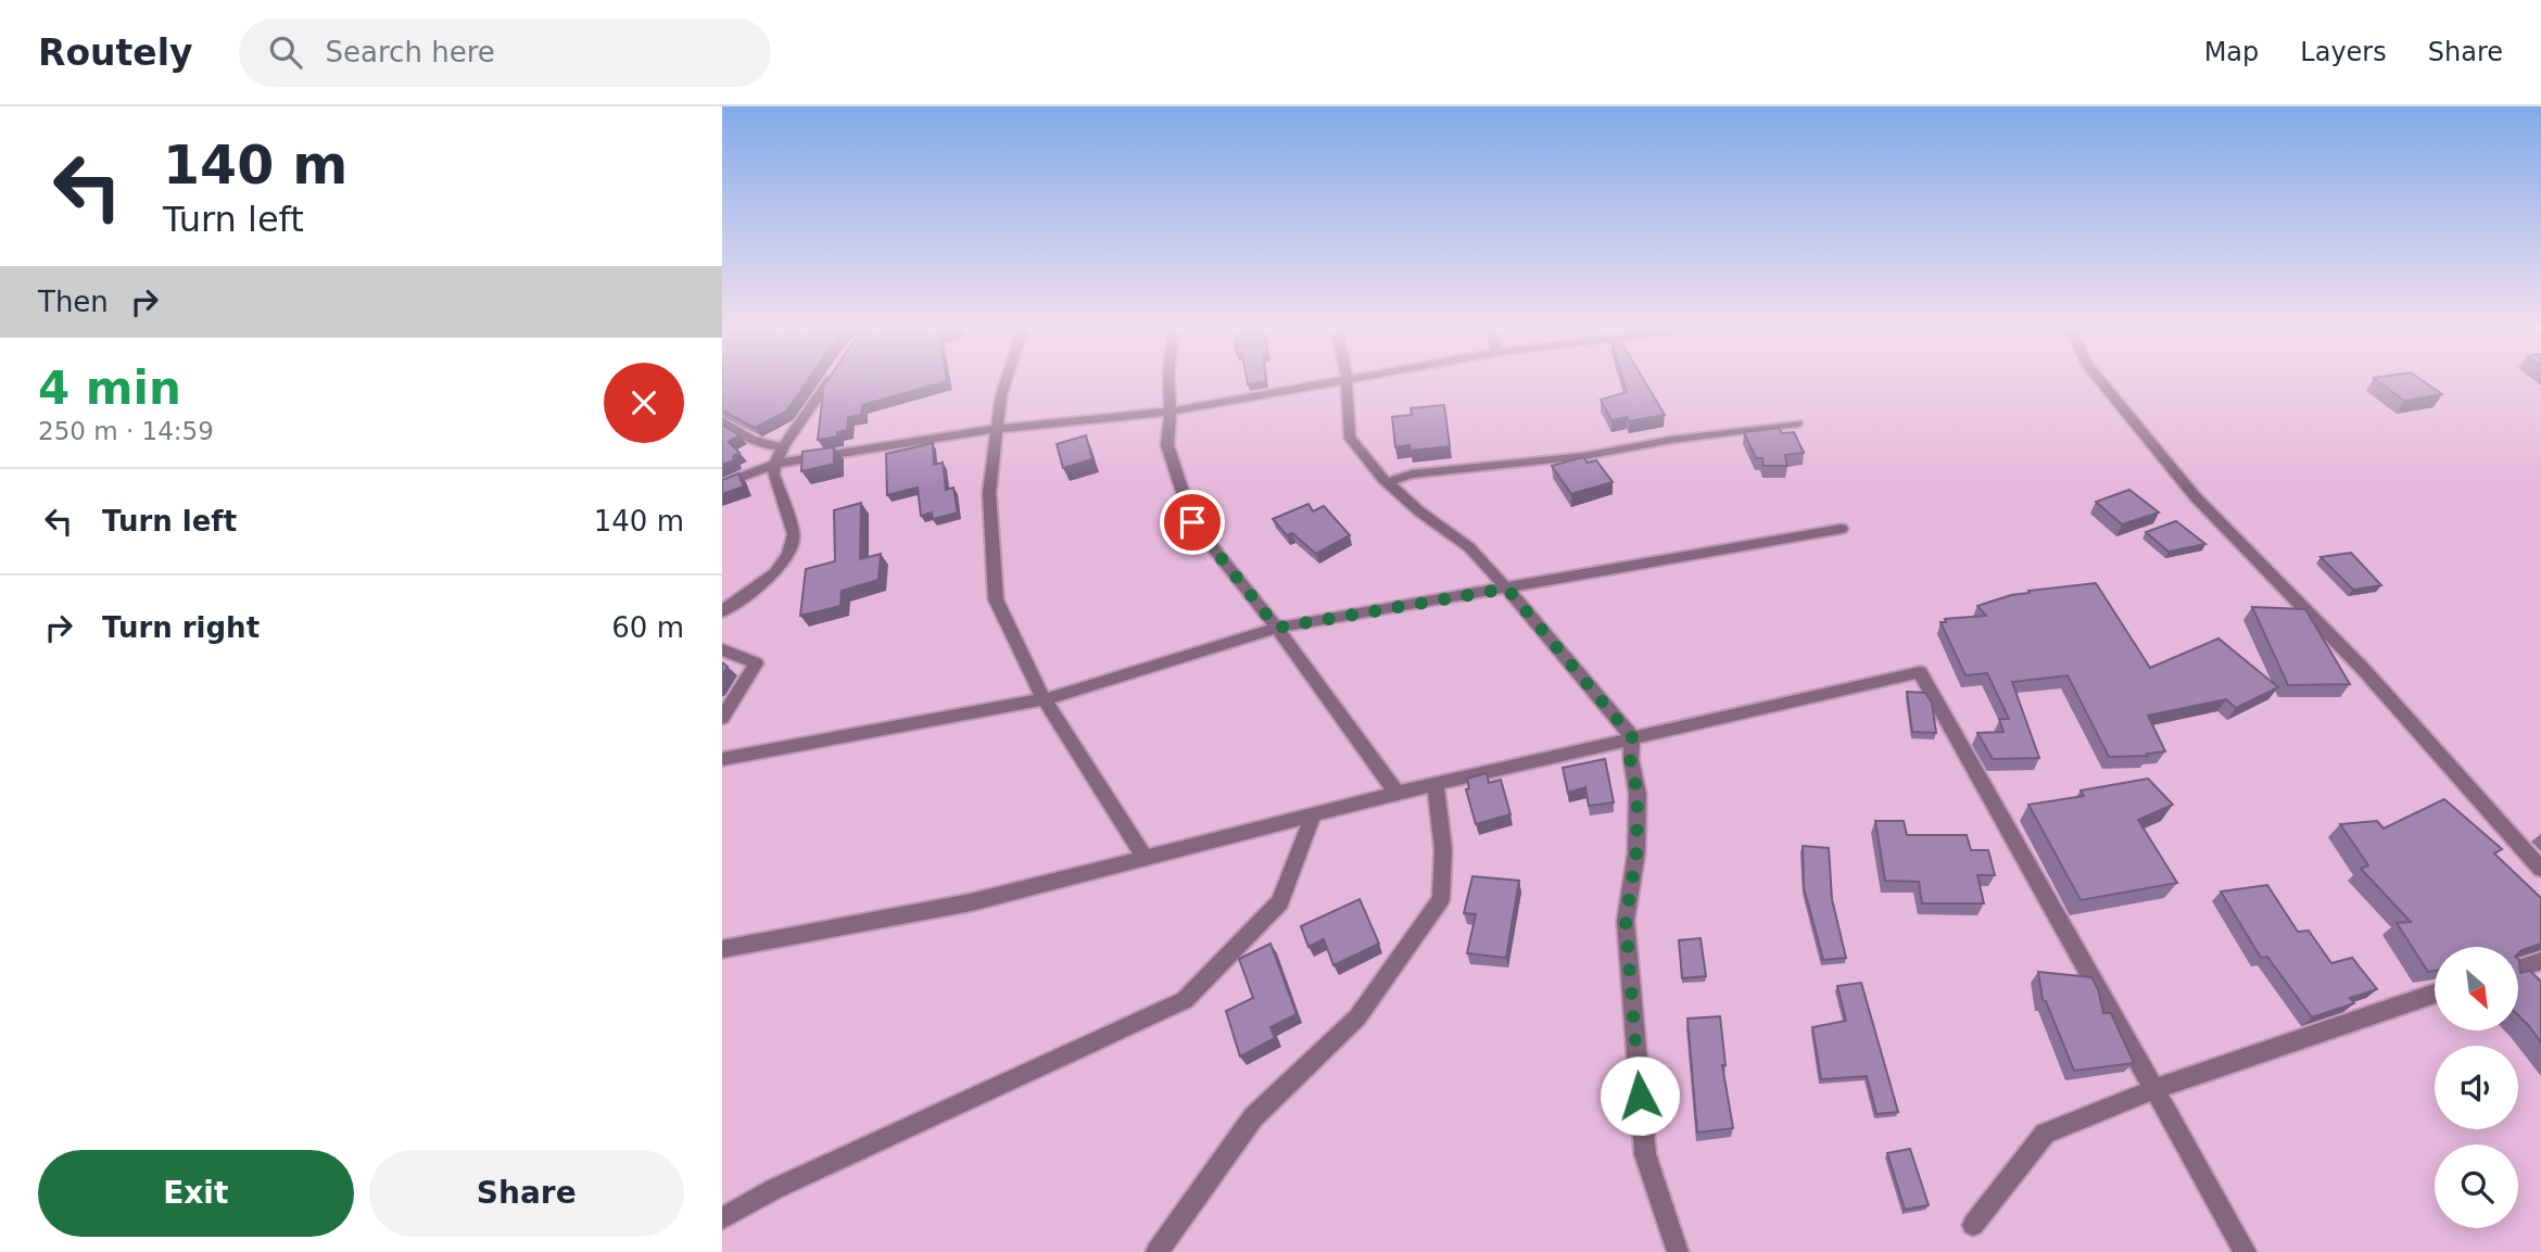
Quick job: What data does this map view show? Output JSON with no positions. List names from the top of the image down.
{
  "north": "bottom right",
  "page": {
    "header": "Routely",
    "search": "Search here",
    "nav": ["Map", "Layers", "Share"],
    "turn": ["140 m", "Turn left"],
    "then": "Then",
    "heading": ["4 min", "250 m · 14:59"],
    "list": [
      {
        "name": "Turn left",
        "value": "140 m"
      },
      {
        "name": "Turn right",
        "value": "60 m"
      }
    ],
    "buttons": ["Exit", "Share"]
  }
}
